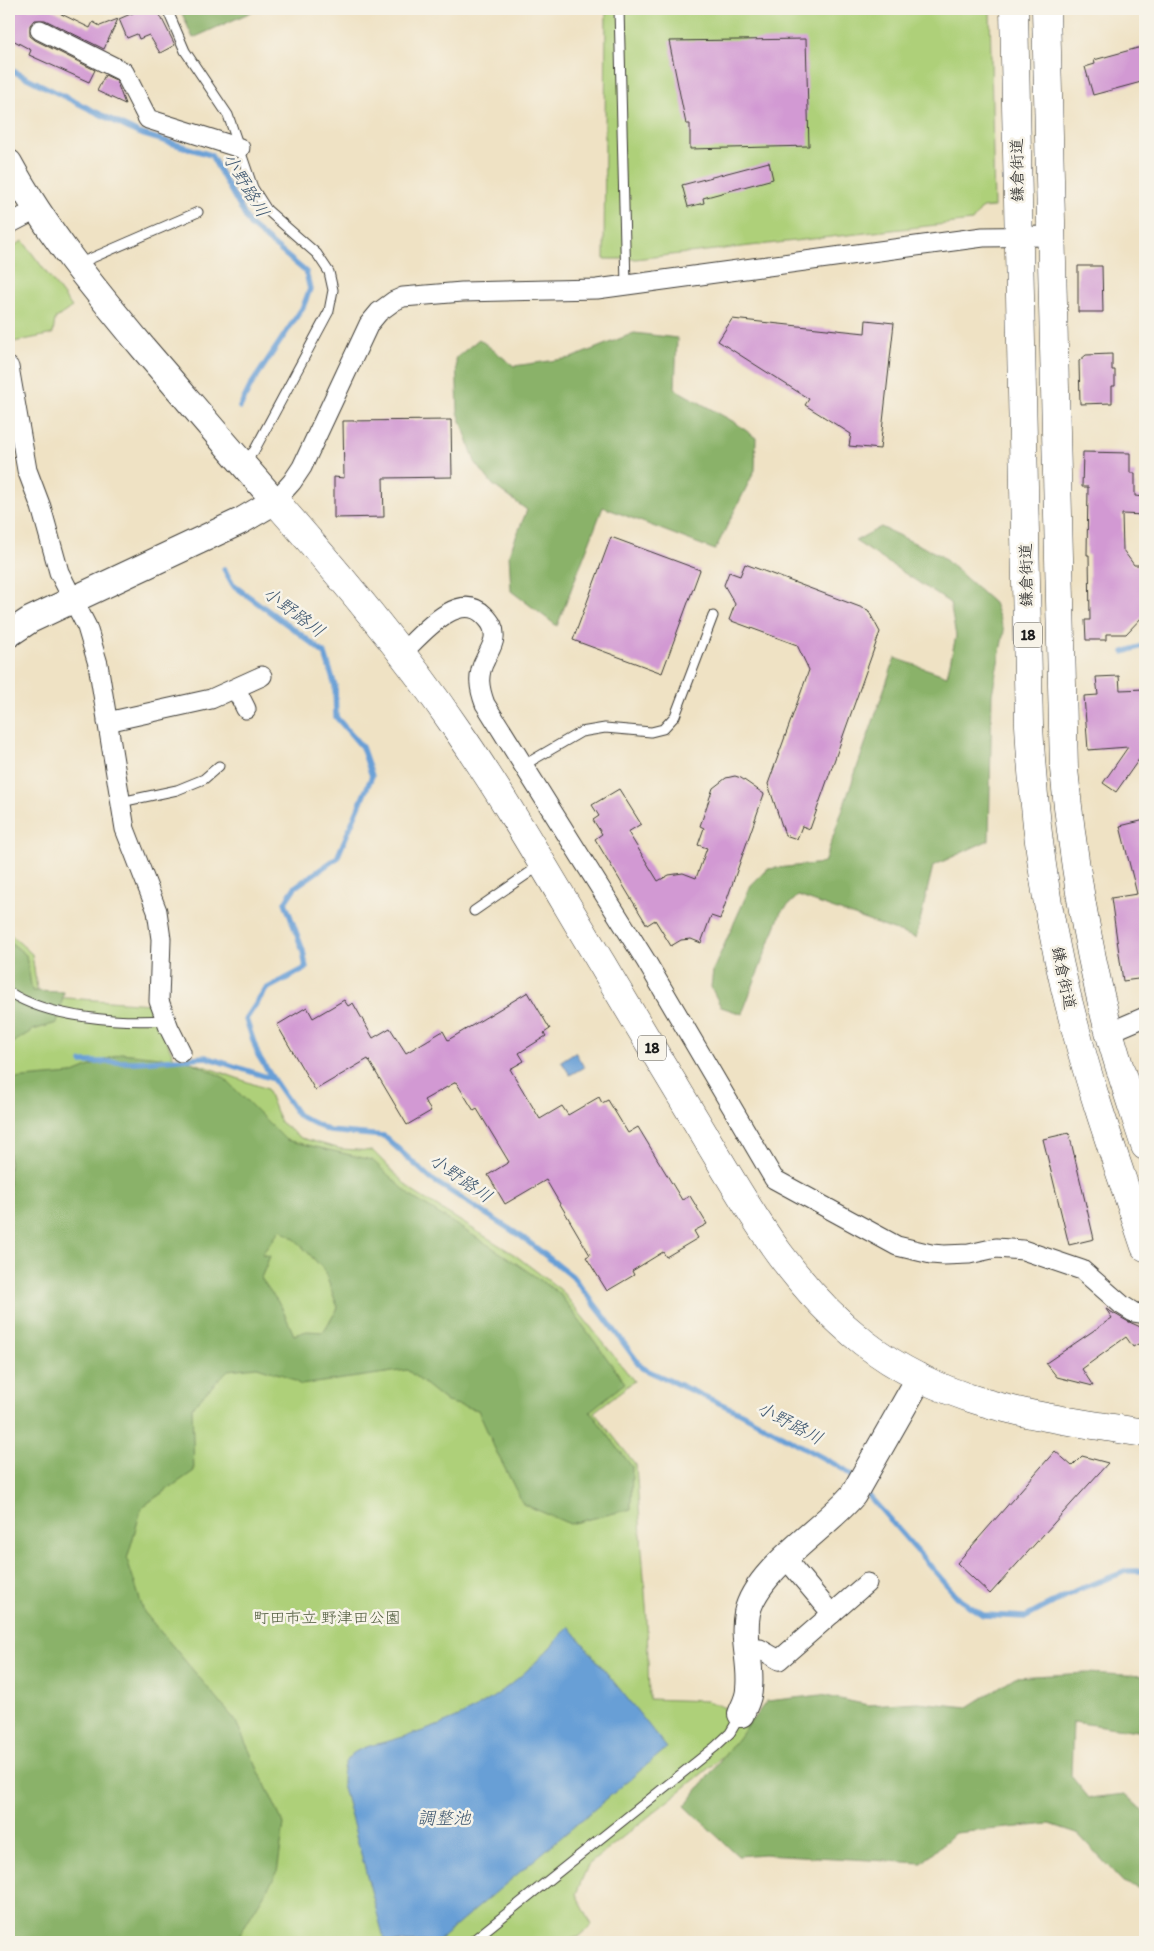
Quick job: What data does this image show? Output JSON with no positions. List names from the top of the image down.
{
  "streets": {
    "main road": ["鎌倉街道", "18"]
  },
  "water": ["小野路川", "調整池"],
  "parks": ["町田市立 野津田公園"]
}
